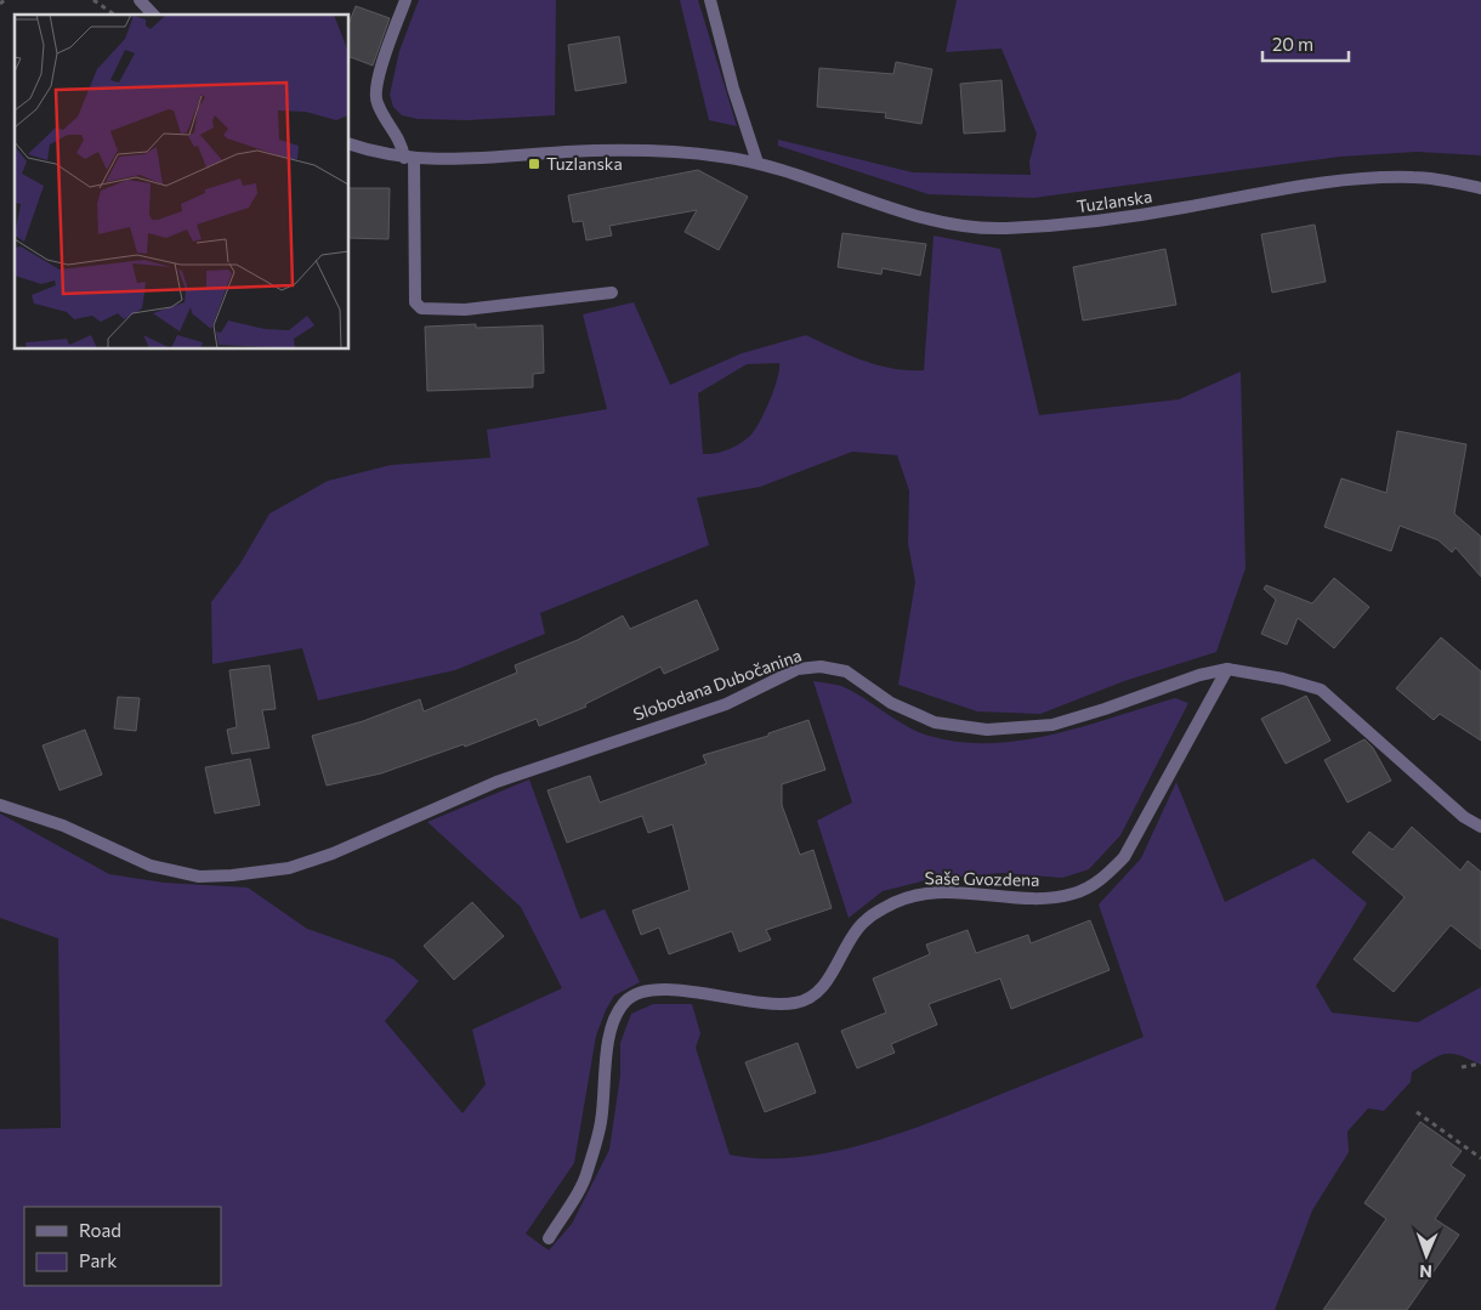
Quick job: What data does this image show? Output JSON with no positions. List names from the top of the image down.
{
  "streets": {
    "street": ["Tuzlanska", "Slobodana Dubočanina", "Saše Gvozdena"]
  },
  "crossings": [
    ["Slobodana Dubočanina", "Saše Gvozdena"]
  ],
  "places": {
    "transit": ["Tuzlanska"]
  },
  "legend": ["Road", "Park"],
  "scale_bar": "20 m",
  "north": "bottom"
}
